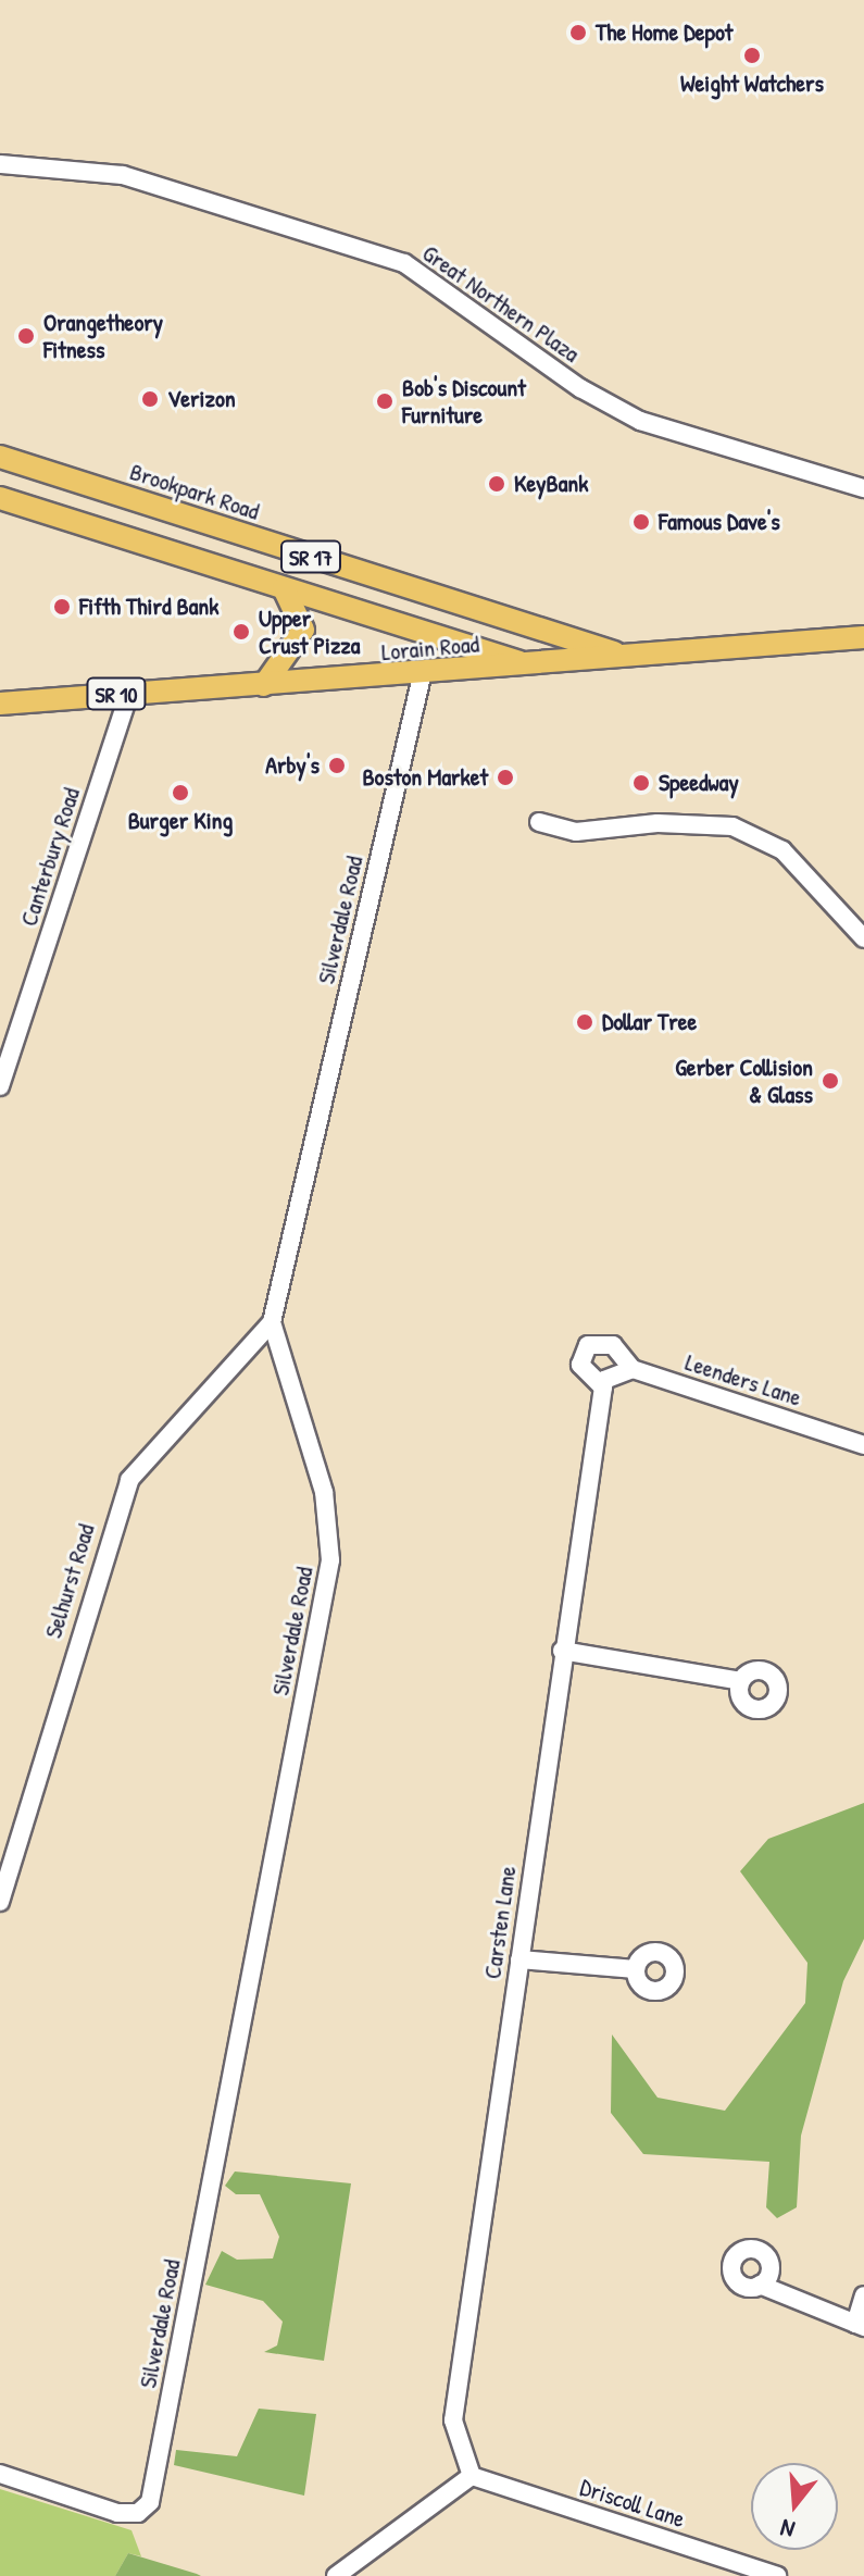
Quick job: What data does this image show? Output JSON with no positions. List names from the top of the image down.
{
  "streets": {
    "main road": [
      "Brookpark Road",
      "SR 17",
      "Lorain Road",
      "SR 10"
    ],
    "street": [
      "Great Northern Plaza",
      "Canterbury Road",
      "Silverdale Road",
      "Leenders Lane",
      "Selhurst Road",
      "Carsten Lane",
      "Driscoll Lane"
    ]
  },
  "crossings": [
    ["Brookpark Road", "Lorain Road"],
    ["SR 17", "Lorain Road"],
    ["Lorain Road", "Canterbury Road"],
    ["Lorain Road", "Silverdale Road"],
    ["Silverdale Road", "Selhurst Road"],
    ["Carsten Lane", "Driscoll Lane"]
  ],
  "places": [
    "The Home Depot",
    "Weight Watchers",
    "Orangetheory Fitness",
    "Verizon",
    "Bob's Discount Furniture",
    "KeyBank",
    "Famous Dave's",
    "Fifth Third Bank",
    "Upper Crust Pizza",
    "Arby's",
    "Boston Market",
    "Speedway",
    "Burger King",
    "Dollar Tree",
    "Gerber Collision & Glass"
  ],
  "north": "bottom"
}
